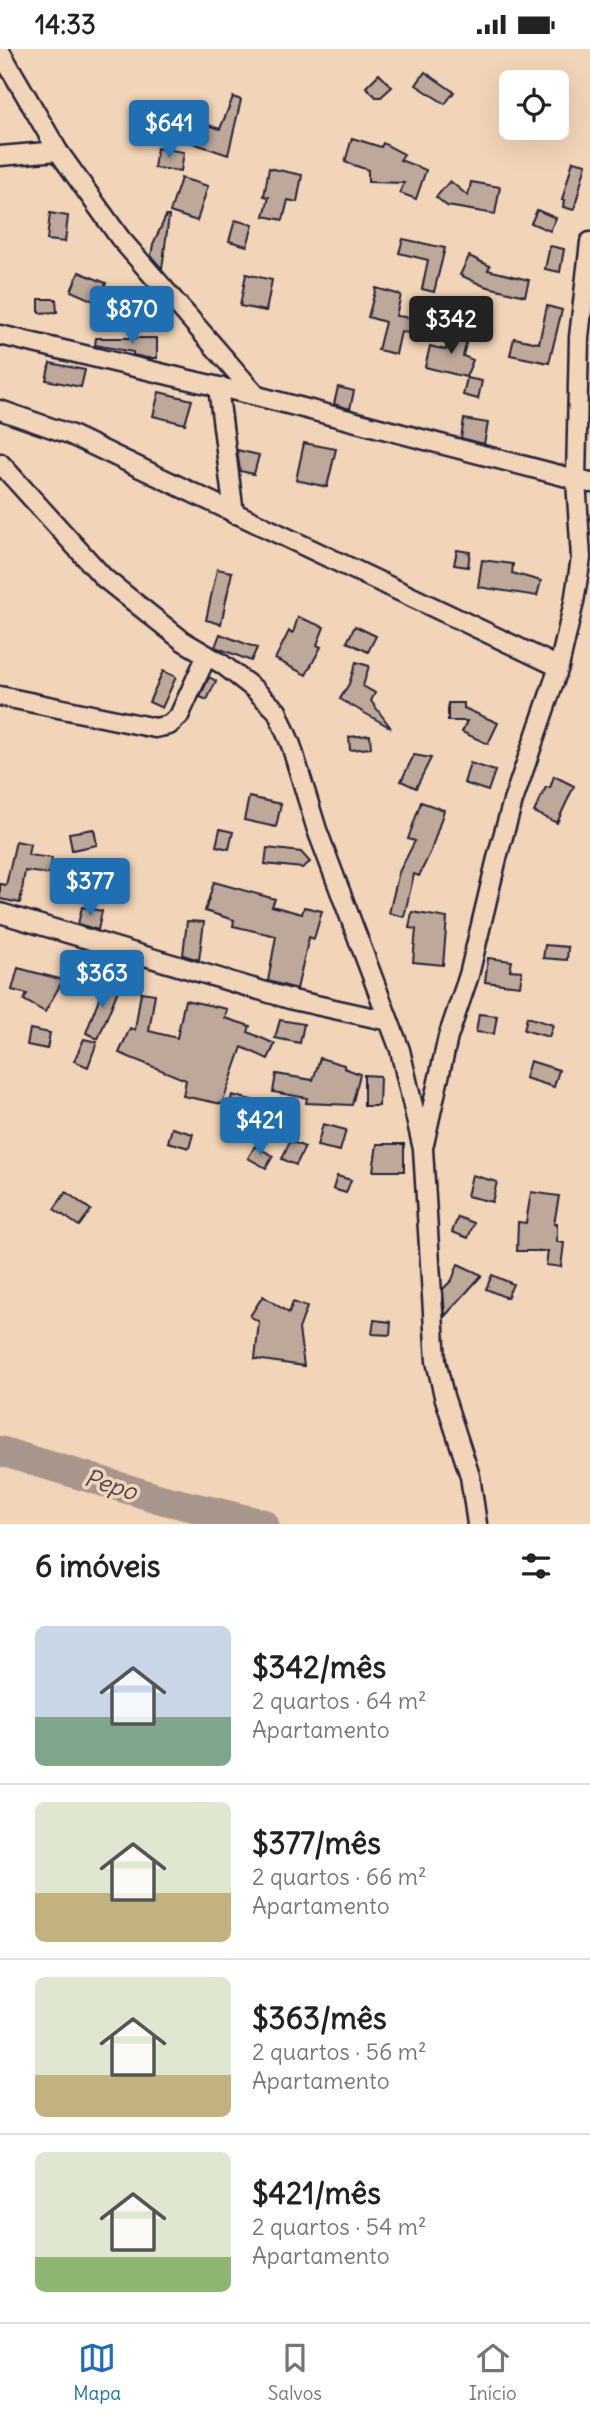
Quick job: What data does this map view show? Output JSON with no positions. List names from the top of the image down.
{
  "water": ["Pepo"],
  "page": {
    "status": "14:33",
    "price": [
      "$641",
      "$870",
      "$342",
      "$377",
      "$363",
      "$421"
    ],
    "heading": "6 imóveis",
    "list": [
      {
        "name": "$342/mês",
        "note": "2 quartos · 64 m² · Apartamento"
      },
      {
        "name": "$377/mês",
        "note": "2 quartos · 66 m² · Apartamento"
      },
      {
        "name": "$363/mês",
        "note": "2 quartos · 56 m² · Apartamento"
      },
      {
        "name": "$421/mês",
        "note": "2 quartos · 54 m² · Apartamento"
      }
    ],
    "tabs": ["Mapa", "Salvos", "Início"]
  }
}
